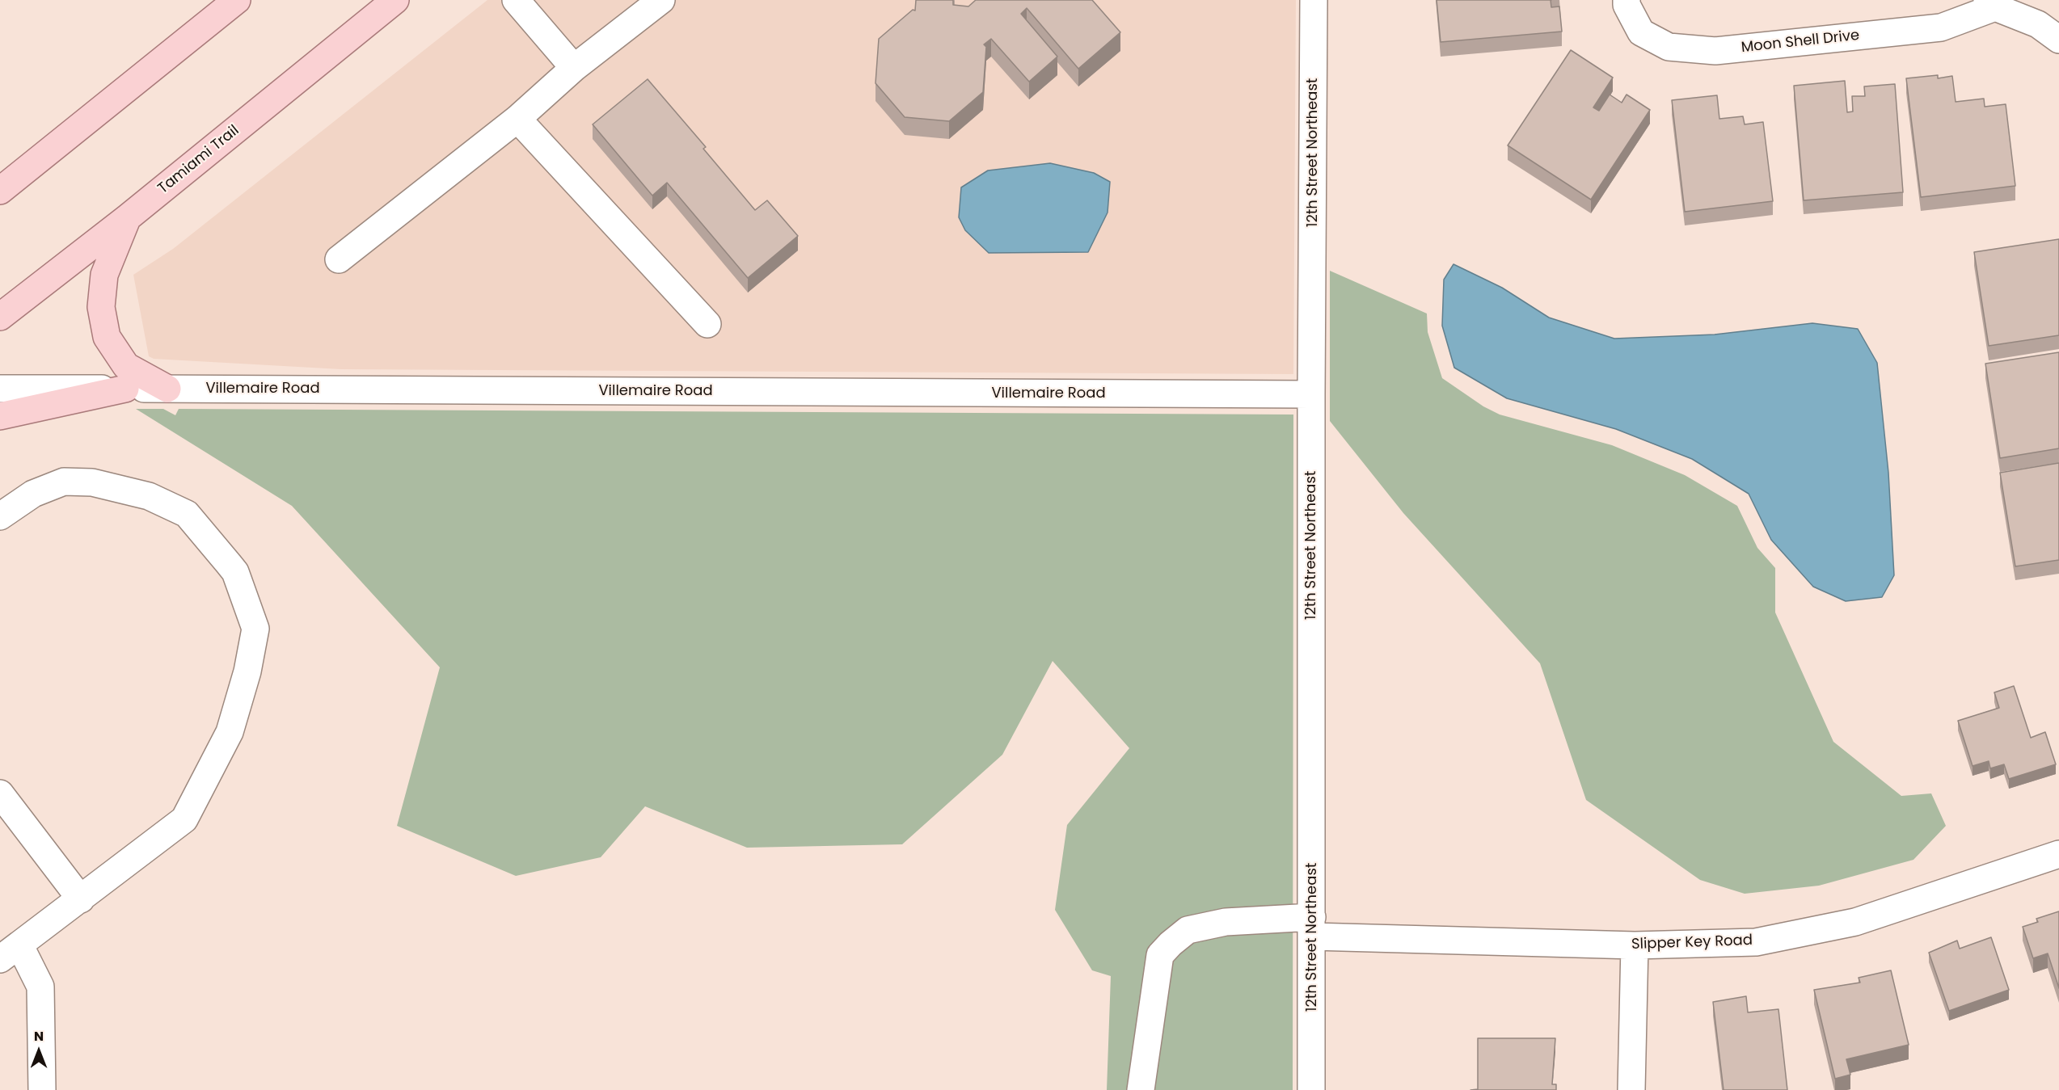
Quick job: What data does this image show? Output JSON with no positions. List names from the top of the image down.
{
  "streets": {
    "main road": ["Tamiami Trail"],
    "street": [
      "Moon Shell Drive",
      "12th Street Northeast",
      "Villemaire Road",
      "Slipper Key Road"
    ]
  },
  "crossings": [
    ["12th Street Northeast", "Villemaire Road"],
    ["12th Street Northeast", "Slipper Key Road"]
  ],
  "north": "top"
}
